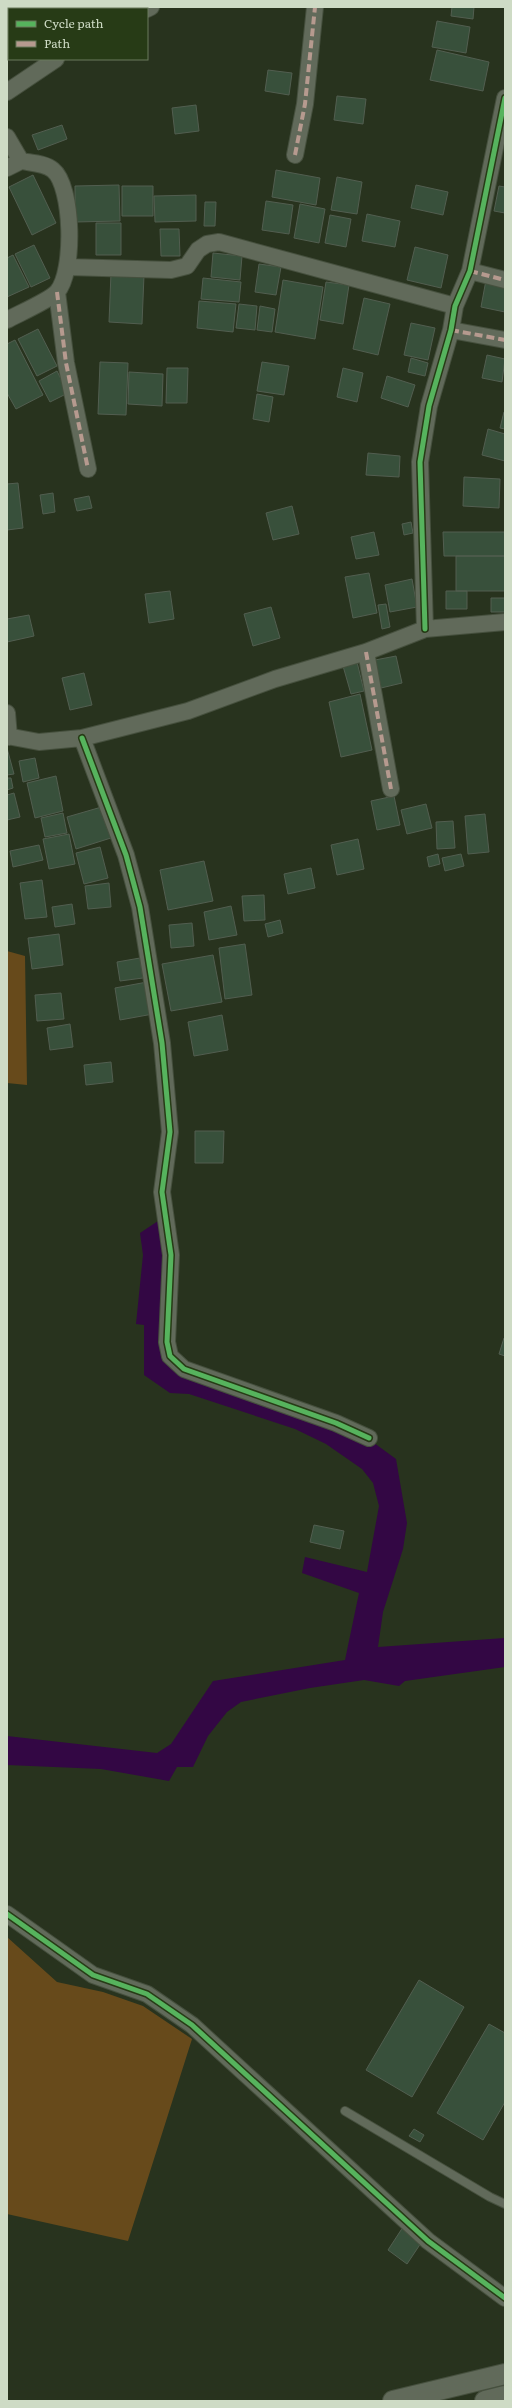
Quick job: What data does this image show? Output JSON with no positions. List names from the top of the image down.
{
  "legend": ["Cycle path", "Path"]
}
